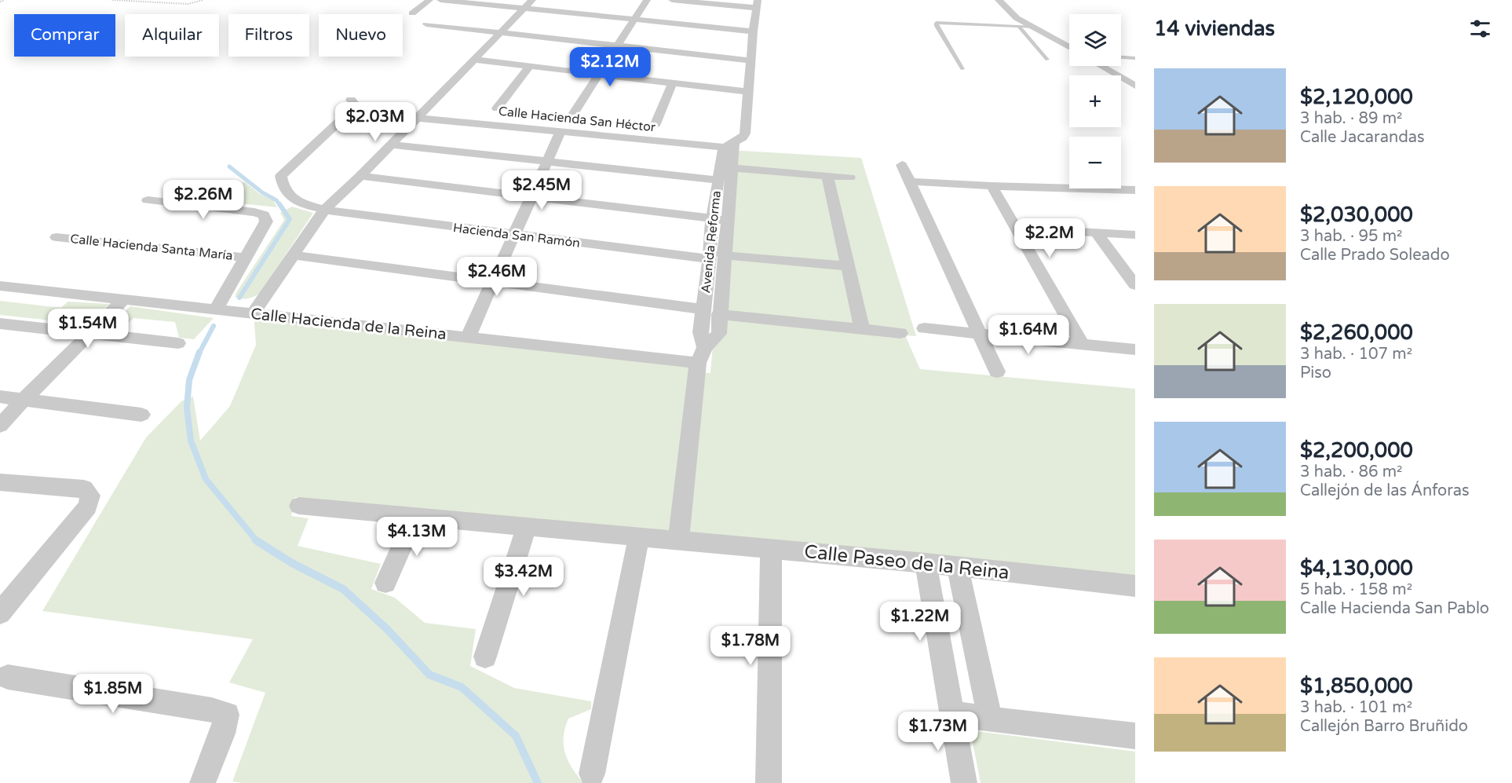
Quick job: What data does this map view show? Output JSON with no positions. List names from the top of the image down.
{
  "streets": {
    "street": [
      "Calle Hacienda San Héctor",
      "Hacienda San Ramón",
      "Avenida Reforma",
      "Calle Hacienda Santa María",
      "Calle Hacienda de la Reina",
      "Calle Paseo de la Reina"
    ]
  },
  "crossings": [
    ["Calle Hacienda San Héctor", "Avenida Reforma"],
    ["Hacienda San Ramón", "Avenida Reforma"],
    ["Avenida Reforma", "Calle Hacienda de la Reina"],
    ["Avenida Reforma", "Calle Paseo de la Reina"]
  ],
  "page": {
    "heading": "14 viviendas",
    "map_buttons": ["+", "−"],
    "chip": [
      "Comprar",
      "Alquilar",
      "Filtros",
      "Nuevo"
    ],
    "price": [
      "$2.12M",
      "$2.03M",
      "$2.45M",
      "$2.26M",
      "$2.2M",
      "$2.46M",
      "$1.54M",
      "$1.64M",
      "$4.13M",
      "$3.42M",
      "$1.22M",
      "$1.78M",
      "$1.85M",
      "$1.73M"
    ],
    "list": [
      {
        "name": "$2,120,000",
        "note": "3 hab. · 89 m² · Calle Jacarandas"
      },
      {
        "name": "$2,030,000",
        "note": "3 hab. · 95 m² · Calle Prado Soleado"
      },
      {
        "name": "$2,260,000",
        "note": "3 hab. · 107 m² · Piso"
      },
      {
        "name": "$2,200,000",
        "note": "3 hab. · 86 m² · Callejón de las Ánforas"
      },
      {
        "name": "$4,130,000",
        "note": "5 hab. · 158 m² · Calle Hacienda San Pablo"
      },
      {
        "name": "$1,850,000",
        "note": "3 hab. · 101 m² · Callejón Barro Bruñido"
      }
    ]
  }
}
